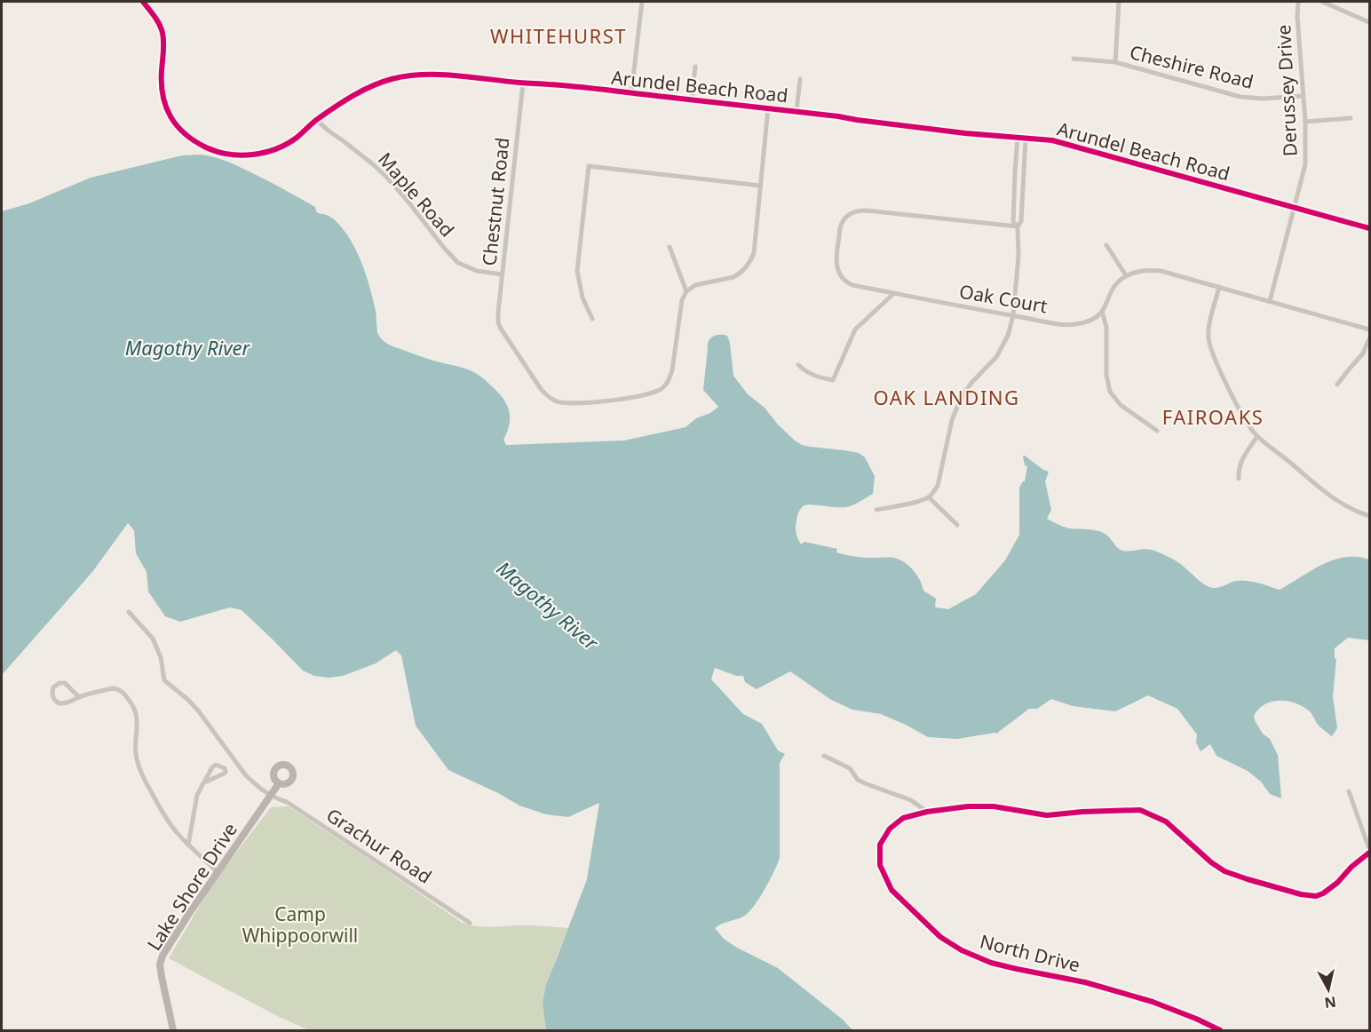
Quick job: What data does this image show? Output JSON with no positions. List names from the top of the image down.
{
  "streets": {
    "street": [
      "Cheshire Road",
      "Arundel Beach Road",
      "Derussey Drive",
      "Maple Road",
      "Chestnut Road",
      "Oak Court",
      "Grachur Road",
      "Lake Shore Drive",
      "North Drive"
    ]
  },
  "crossings": [
    ["Cheshire Road", "Derussey Drive"],
    ["Arundel Beach Road", "Derussey Drive"],
    ["Arundel Beach Road", "Maple Road"],
    ["Arundel Beach Road", "Chestnut Road"],
    ["Maple Road", "Chestnut Road"],
    ["Grachur Road", "Lake Shore Drive"]
  ],
  "districts": ["WHITEHURST", "OAK LANDING", "FAIROAKS"],
  "water": ["Magothy River"],
  "parks": ["Camp Whippoorwill"],
  "north": "bottom"
}
